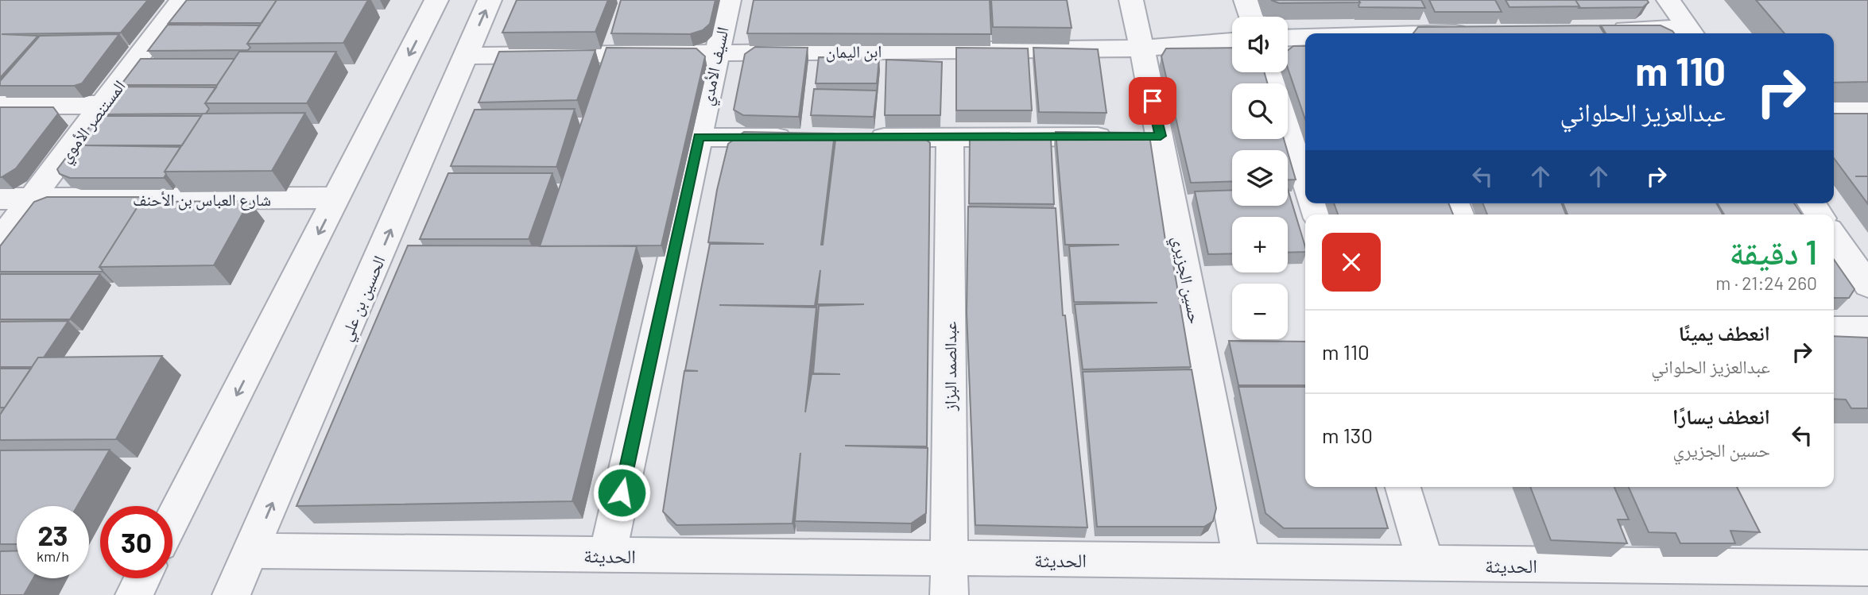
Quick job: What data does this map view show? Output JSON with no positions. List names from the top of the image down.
{
  "streets": {
    "street": [
      "ابن اليمان",
      "السيف الأمدي",
      "المستنصر الأموي",
      "شارع العباس بن الأحنف",
      "حسين الجزيري",
      "الحسين بن علي",
      "عبدالصمد البزاز",
      "الحديثة"
    ]
  },
  "crossings": [
    ["ابن اليمان", "السيف الأمدي"],
    ["ابن اليمان", "حسين الجزيري"],
    ["ابن اليمان", "الحسين بن علي"],
    ["السيف الأمدي", "الحديثة"],
    ["المستنصر الأموي", "شارع العباس بن الأحنف"],
    ["حسين الجزيري", "الحديثة"],
    ["الحسين بن علي", "الحديثة"],
    ["عبدالصمد البزاز", "الحديثة"]
  ],
  "page": {
    "map_buttons": ["+", "−"],
    "turn": ["110 m", "عبدالعزيز الحلواني"],
    "heading": ["1 دقيقة", "260 m · 21:24"],
    "list": [
      {
        "name": "انعطف يمينًا",
        "note": "عبدالعزيز الحلواني",
        "value": "110 m"
      },
      {
        "name": "انعطف يسارًا",
        "note": "حسين الجزيري",
        "value": "130 m"
      }
    ],
    "speed": "23 km/h",
    "limit": "30"
  }
}
